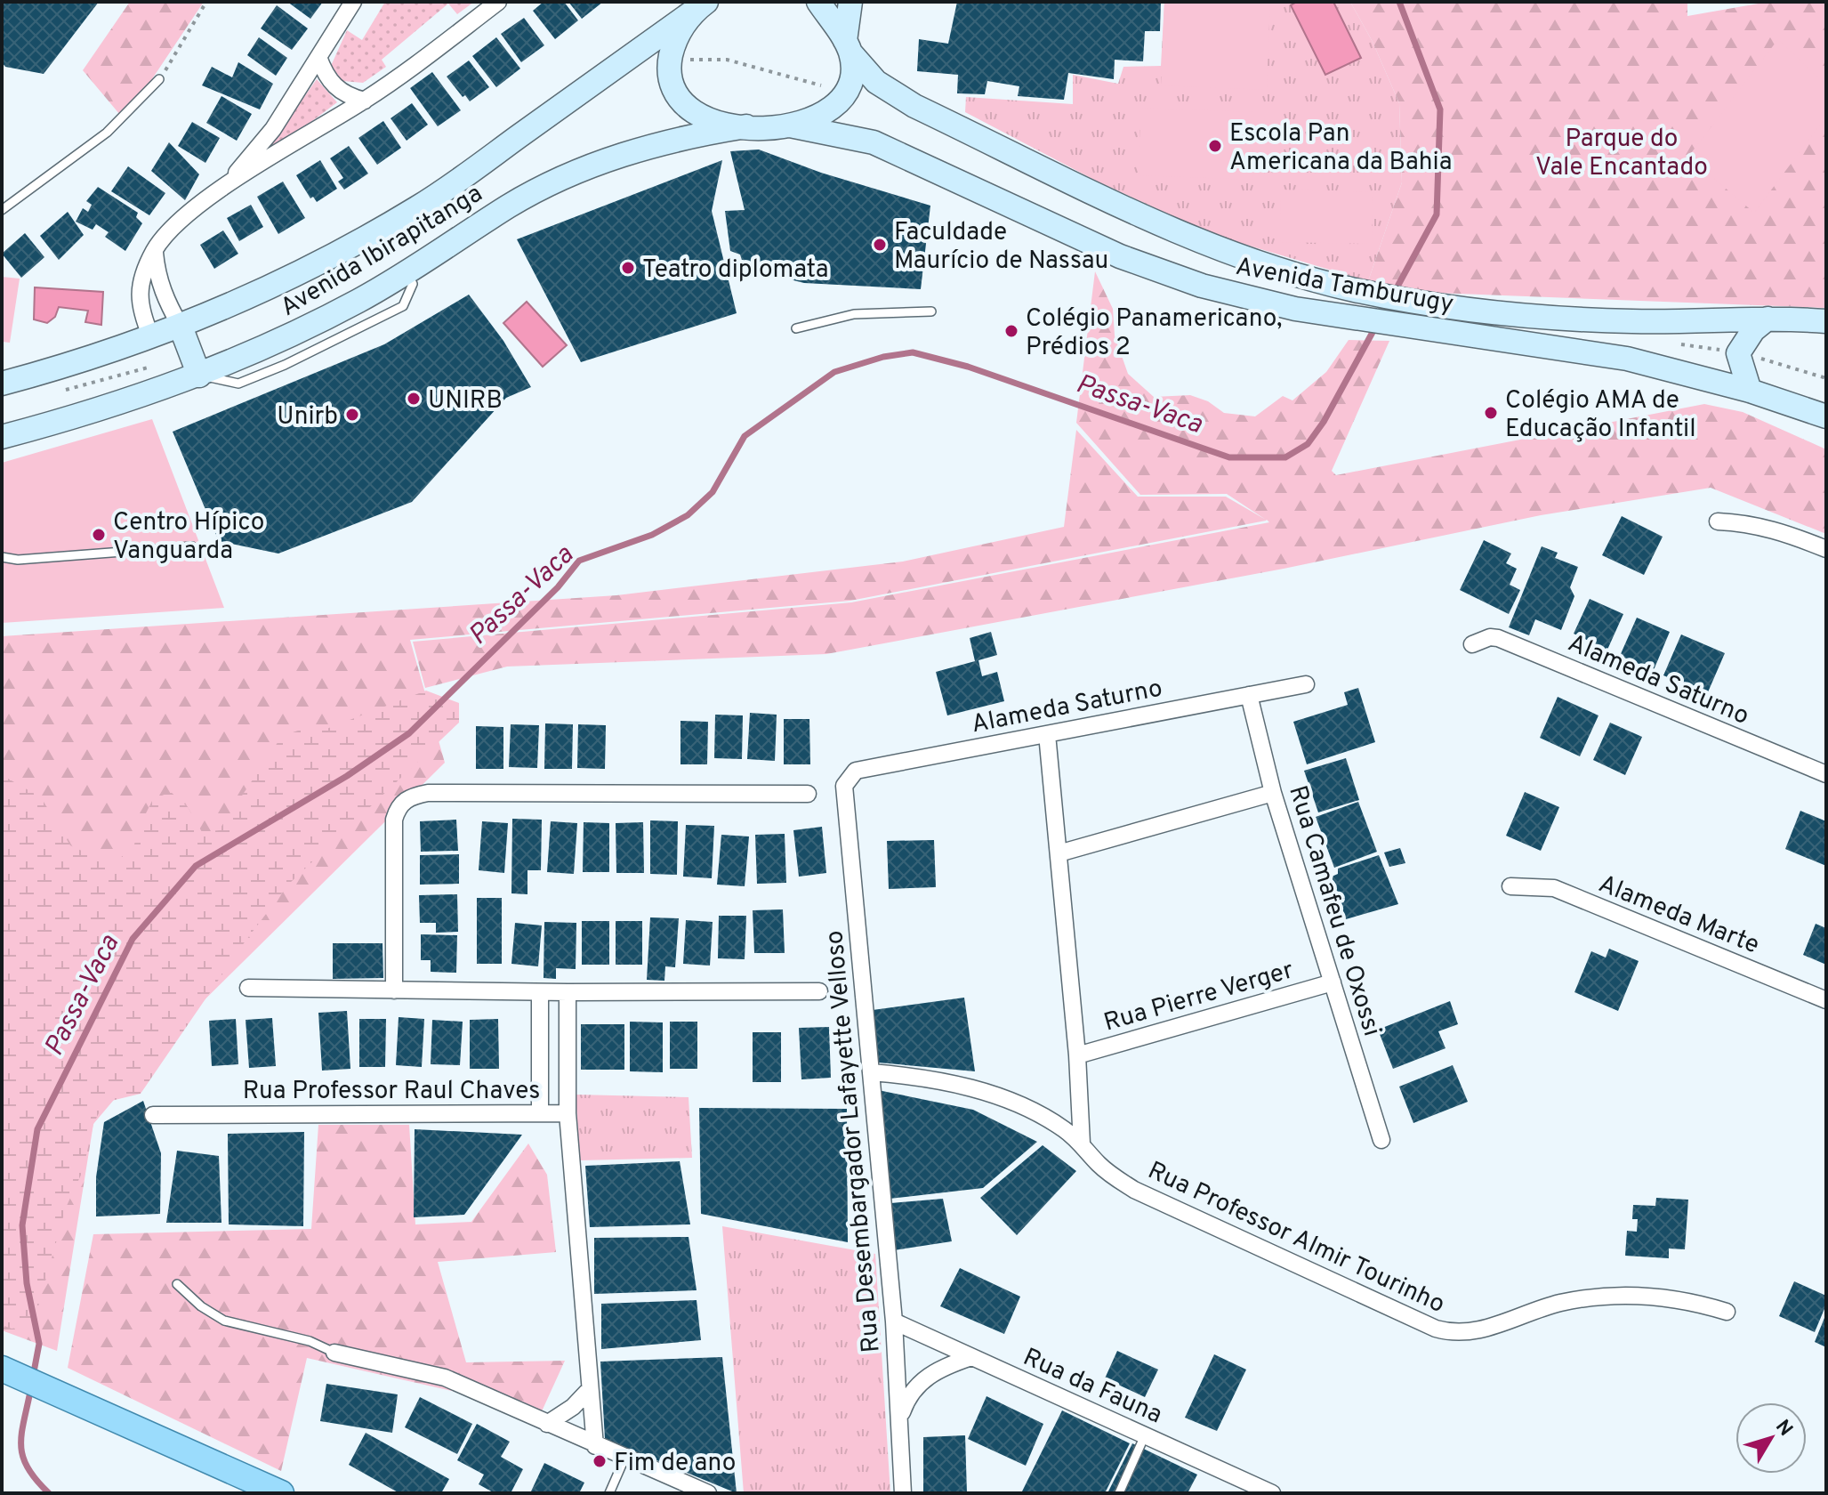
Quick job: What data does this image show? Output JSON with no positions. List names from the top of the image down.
{
  "streets": {
    "main road": ["Avenida Ibirapitanga", "Avenida Tamburugy"],
    "street": [
      "Alameda Saturno",
      "Rua Camafeu de Oxossi",
      "Alameda Marte",
      "Rua Pierre Verger",
      "Rua Professor Raul Chaves",
      "Rua Desembargador Lafayette Velloso",
      "Rua Professor Almir Tourinho",
      "Rua da Fauna"
    ]
  },
  "crossings": [
    ["Alameda Saturno", "Rua Camafeu de Oxossi"],
    ["Alameda Saturno", "Rua Desembargador Lafayette Velloso"],
    ["Rua Camafeu de Oxossi", "Rua Pierre Verger"],
    ["Rua Desembargador Lafayette Velloso", "Rua Professor Almir Tourinho"],
    ["Rua Desembargador Lafayette Velloso", "Rua da Fauna"]
  ],
  "water": ["Passa-Vaca"],
  "parks": ["Parque do Vale Encantado"],
  "places": [
    "Escola Pan Americana da Bahia",
    "Faculdade Maurício de Nassau",
    "Teatro diplomata",
    "Colégio Panamericano, Prédios 2",
    "UNIRB",
    "Colégio AMA de Educação Infantil",
    "Unirb",
    "Centro Hípico Vanguarda",
    "Fim de ano"
  ],
  "north": "top right"
}
